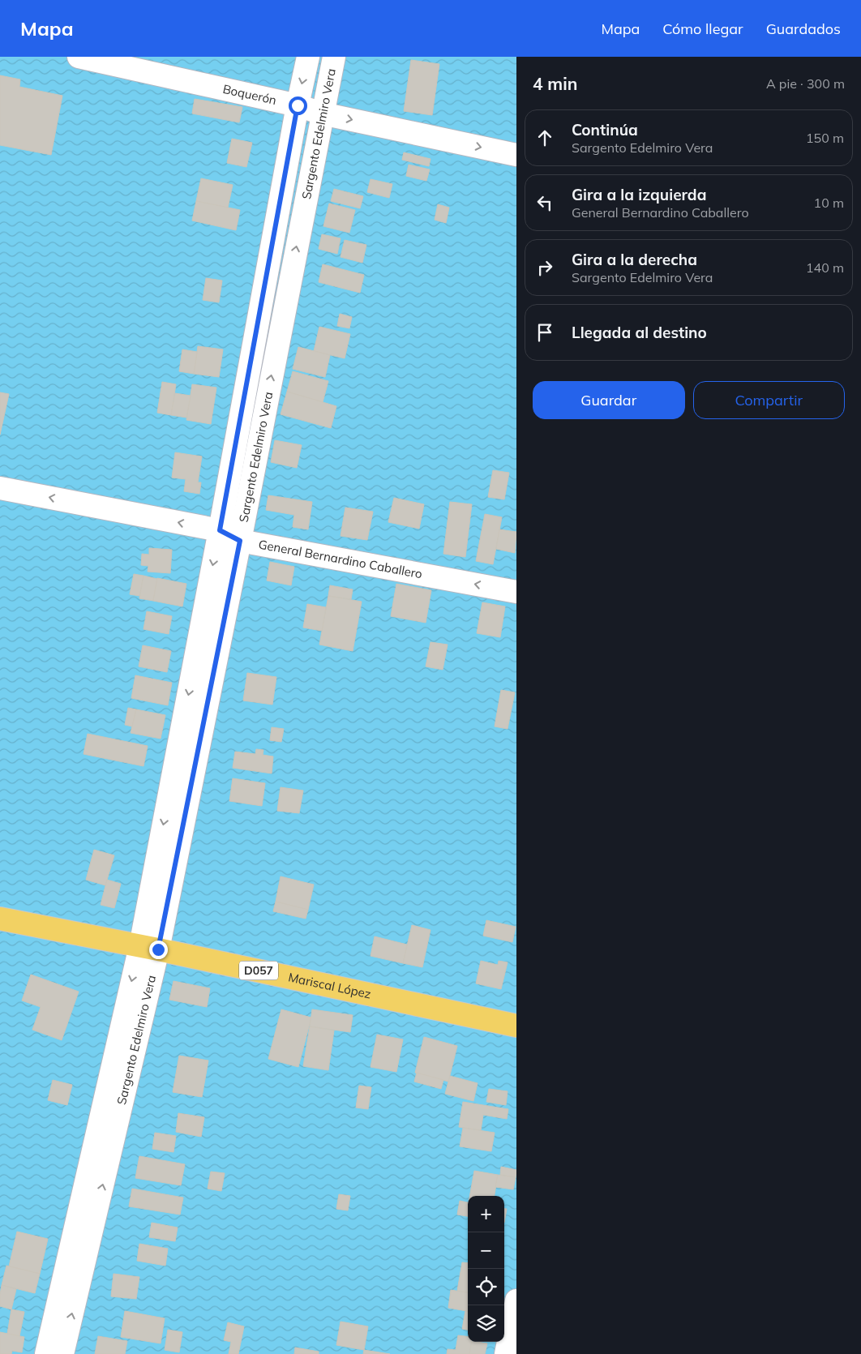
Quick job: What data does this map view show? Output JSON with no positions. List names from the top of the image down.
{
  "streets": {
    "main road": ["D057", "Mariscal López"],
    "street": ["Boquerón", "Sargento Edelmiro Vera", "General Bernardino Caballero"]
  },
  "crossings": [
    ["Boquerón", "Sargento Edelmiro Vera"],
    ["Sargento Edelmiro Vera", "General Bernardino Caballero"],
    ["Sargento Edelmiro Vera", "Mariscal López"]
  ],
  "one_way": ["Boquerón", "General Bernardino Caballero"],
  "page": {
    "header": "Mapa",
    "nav": ["Mapa", "Cómo llegar", "Guardados"],
    "heading": ["4 min", "A pie · 300 m"],
    "list": [
      ["Continúa", "Sargento Edelmiro Vera", "150 m"],
      ["Gira a la izquierda", "General Bernardino Caballero", "10 m"],
      ["Gira a la derecha", "Sargento Edelmiro Vera", "140 m"],
      "Llegada al destino"
    ],
    "buttons": ["Guardar", "Compartir"],
    "map_buttons": ["+", "−"]
  }
}
